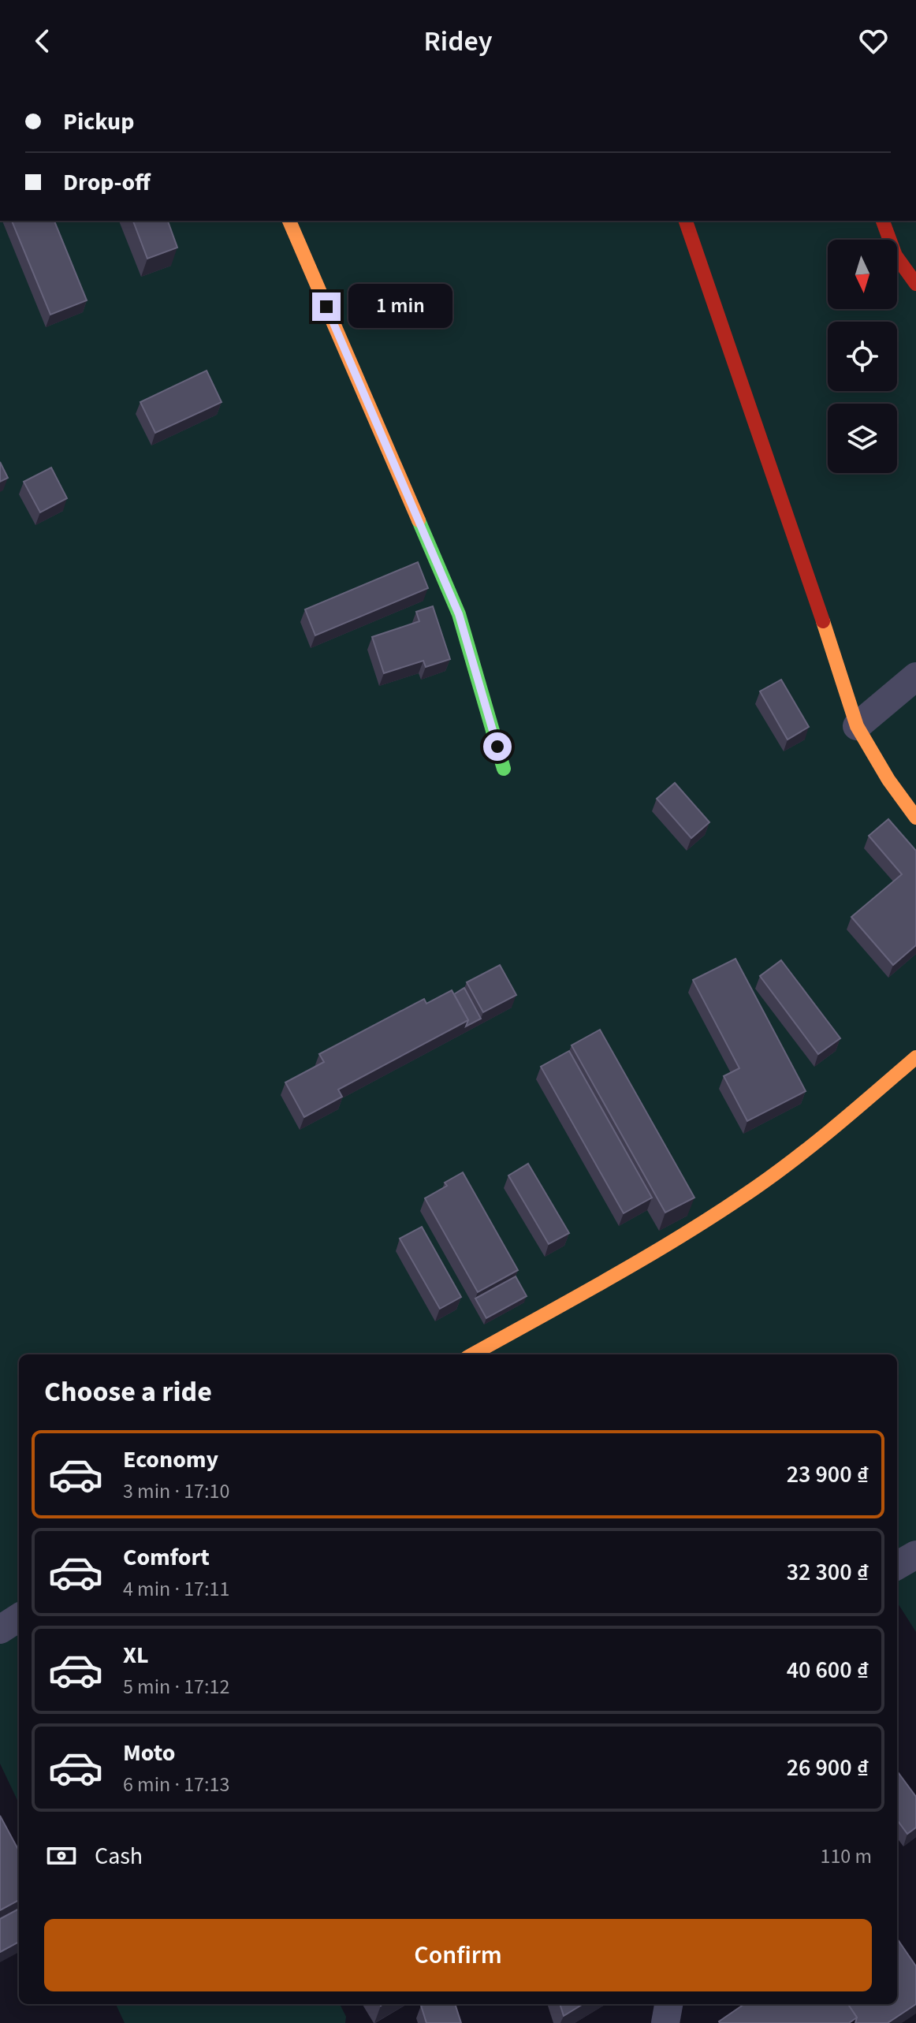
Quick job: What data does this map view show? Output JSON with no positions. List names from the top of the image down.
{
  "north": "bottom",
  "page": {
    "header": "Ridey",
    "banner": ["Pickup", "Drop-off"],
    "bubble": "1 min",
    "heading": "Choose a ride",
    "list": [
      {
        "name": "Economy",
        "note": "3 min · 17:10",
        "value": "23 900 ₫"
      },
      {
        "name": "Comfort",
        "note": "4 min · 17:11",
        "value": "32 300 ₫"
      },
      {
        "name": "XL",
        "note": "5 min · 17:12",
        "value": "40 600 ₫"
      },
      {
        "name": "Moto",
        "note": "6 min · 17:13",
        "value": "26 900 ₫"
      }
    ],
    "pay": ["Cash", "110 m"],
    "buttons": "Confirm"
  }
}
